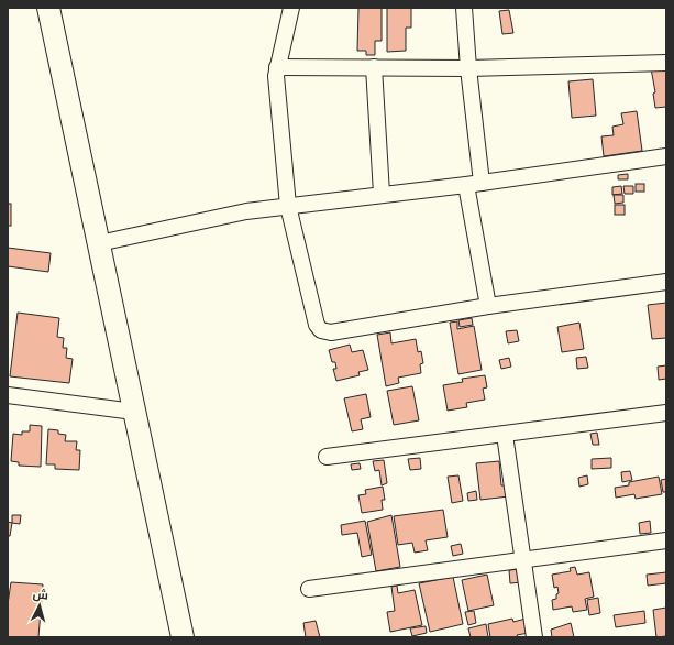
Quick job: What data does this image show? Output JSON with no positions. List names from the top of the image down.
{
  "north": "top"
}
